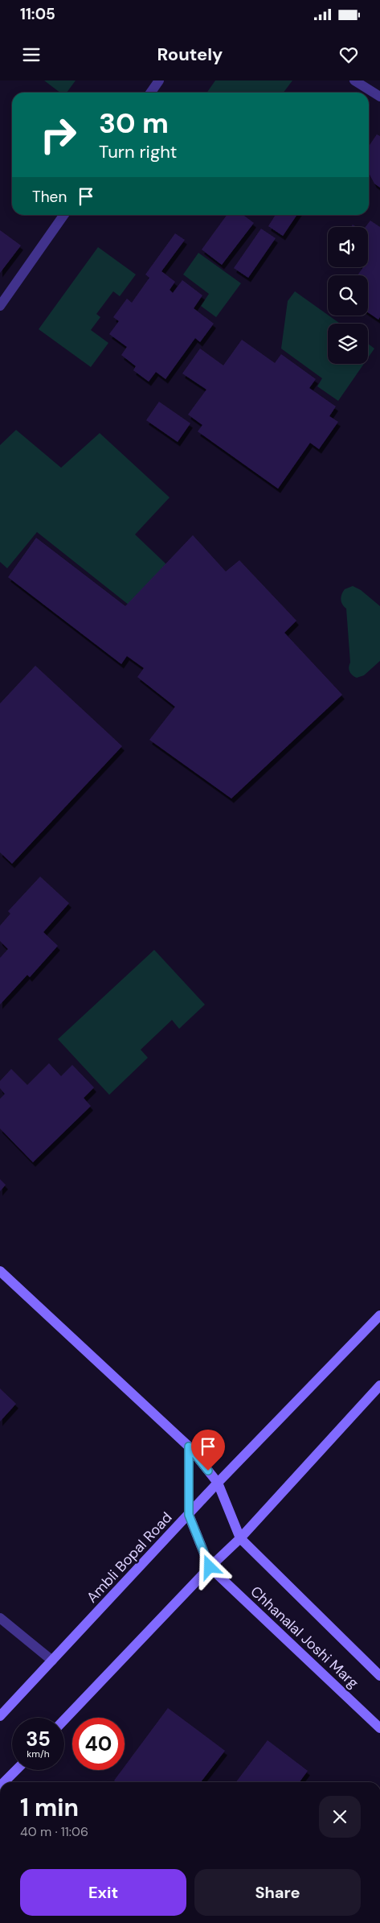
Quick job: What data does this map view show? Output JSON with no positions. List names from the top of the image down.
{
  "streets": {
    "street": ["Ambli Bopal Road", "Chhanalal Joshi Marg"]
  },
  "page": {
    "status": "11:05",
    "header": "Routely",
    "turn": ["30 m", "Turn right"],
    "then": "Then",
    "speed": "35 km/h",
    "limit": "40",
    "heading": ["1 min", "40 m · 11:06"],
    "buttons": ["Exit", "Share"]
  }
}
